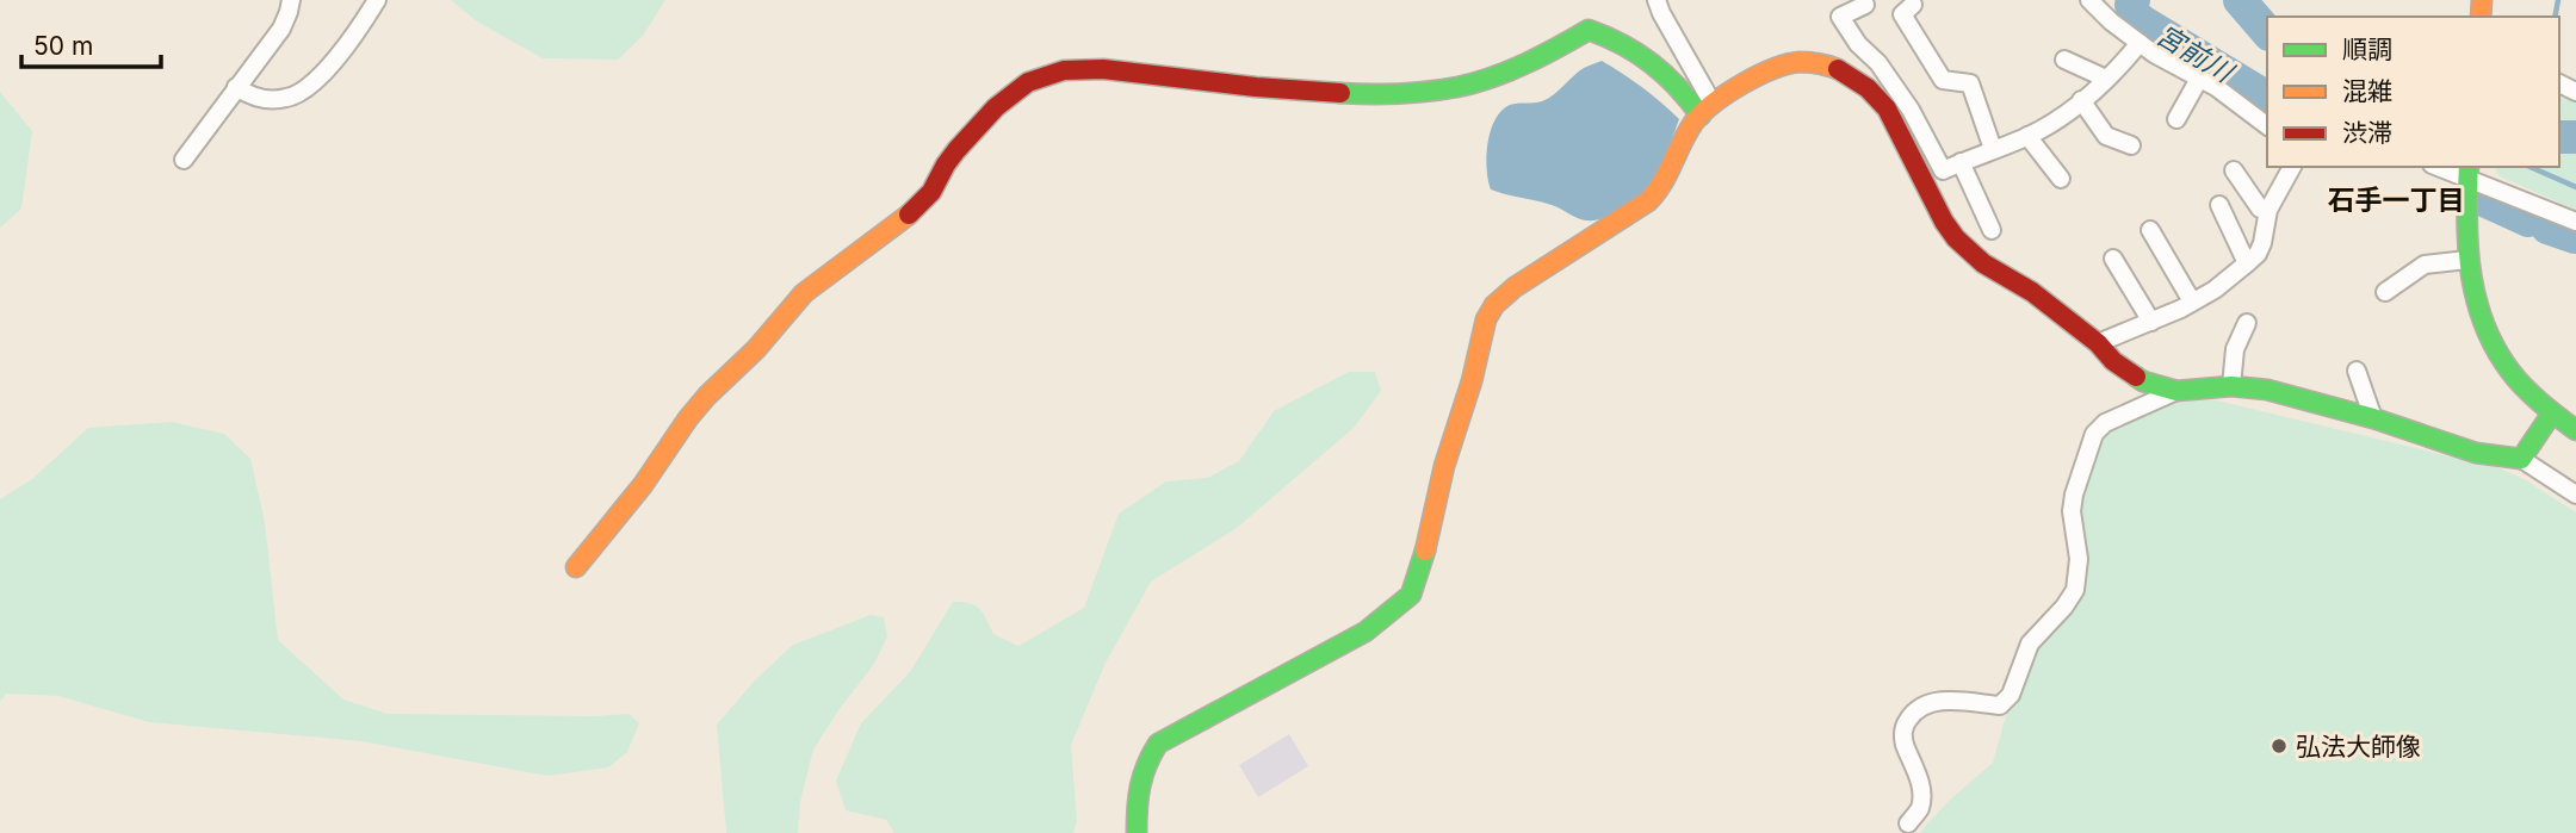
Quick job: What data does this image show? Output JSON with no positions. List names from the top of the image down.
{
  "districts": ["石手一丁目"],
  "water": ["宮前川"],
  "places": ["弘法大師像"],
  "legend": ["順調", "混雑", "渋滞"],
  "scale_bar": "50 m"
}
